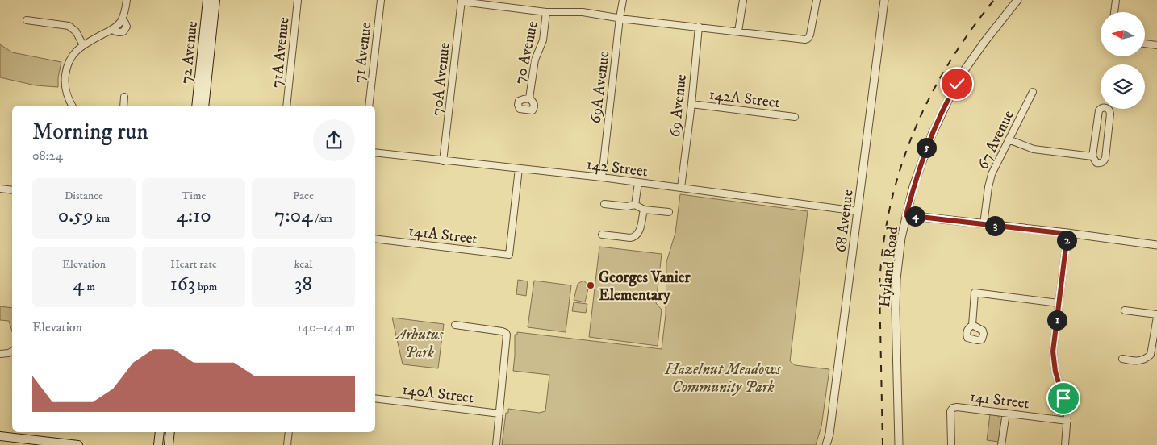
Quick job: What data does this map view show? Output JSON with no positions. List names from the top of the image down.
{
  "streets": {
    "main road": ["72 Avenue"],
    "street": [
      "71A Avenue",
      "71 Avenue",
      "70 Avenue",
      "70A Avenue",
      "69A Avenue",
      "142A Street",
      "69 Avenue",
      "67 Avenue",
      "142 Street",
      "68 Avenue",
      "141A Street",
      "Hyland Road",
      "140A Street",
      "141 Street"
    ]
  },
  "crossings": [
    ["70A Avenue", "142 Street"],
    ["69A Avenue", "142 Street"],
    ["142A Street", "69 Avenue"],
    ["69 Avenue", "142 Street"],
    ["142 Street", "68 Avenue"],
    ["142 Street", "141A Street"]
  ],
  "parks": ["Arbutus Park", "Hazelnut Meadows Community Park"],
  "places": ["Georges Vanier Elementary"],
  "north": "left",
  "page": {
    "heading": ["Morning run", "08:24"],
    "pins": [
      "5",
      "4",
      "3",
      "2",
      "1"
    ],
    "stats": [
      ["Distance", "0.59 km"],
      ["Time", "4:10"],
      ["Pace", "7:04 /km"],
      ["Elevation", "4 m"],
      ["Heart rate", "163 bpm"],
      ["kcal", "38"]
    ],
    "chart": ["Elevation", "140–144 m"]
  }
}
